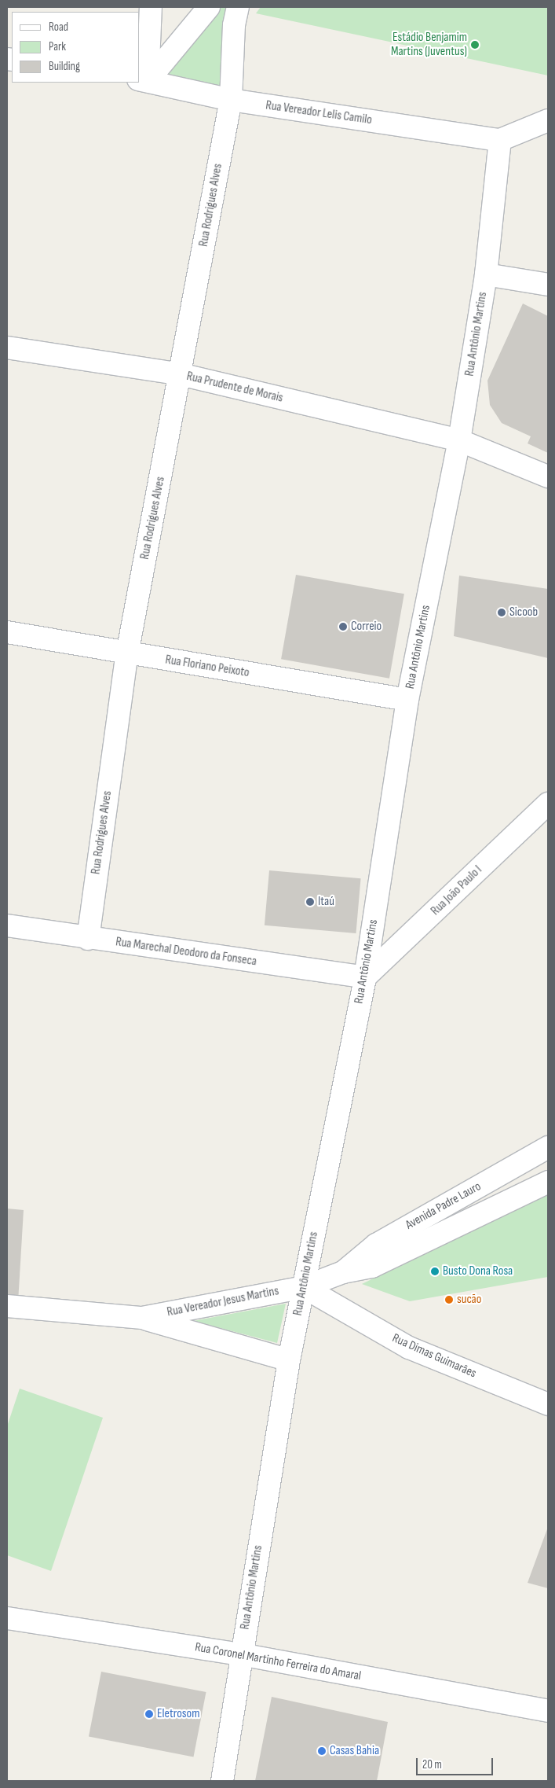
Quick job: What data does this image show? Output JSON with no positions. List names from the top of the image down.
{
  "streets": {
    "street": [
      "Rua Vereador Lelis Camilo",
      "Rua Rodrigues Alves",
      "Rua Antônio Martins",
      "Rua Prudente de Morais",
      "Rua Floriano Peixoto",
      "Rua João Paulo I",
      "Rua Marechal Deodoro da Fonseca",
      "Avenida Padre Lauro",
      "Rua Vereador Jesus Martins",
      "Rua Dimas Guimarães",
      "Rua Coronel Martinho Ferreira do Amaral"
    ]
  },
  "crossings": [
    ["Rua Vereador Lelis Camilo", "Rua Rodrigues Alves"],
    ["Rua Vereador Lelis Camilo", "Rua Antônio Martins"],
    ["Rua Rodrigues Alves", "Rua Prudente de Morais"],
    ["Rua Rodrigues Alves", "Rua Floriano Peixoto"],
    ["Rua Rodrigues Alves", "Rua Marechal Deodoro da Fonseca"],
    ["Rua Antônio Martins", "Rua Prudente de Morais"],
    ["Rua Antônio Martins", "Rua Floriano Peixoto"],
    ["Rua Antônio Martins", "Rua João Paulo I"],
    ["Rua Antônio Martins", "Rua Marechal Deodoro da Fonseca"],
    ["Rua Antônio Martins", "Avenida Padre Lauro"],
    ["Rua Antônio Martins", "Rua Vereador Jesus Martins"],
    ["Rua Antônio Martins", "Rua Dimas Guimarães"],
    ["Rua Antônio Martins", "Rua Coronel Martinho Ferreira do Amaral"],
    ["Rua João Paulo I", "Rua Marechal Deodoro da Fonseca"],
    ["Avenida Padre Lauro", "Rua Vereador Jesus Martins"],
    ["Avenida Padre Lauro", "Rua Dimas Guimarães"],
    ["Rua Vereador Jesus Martins", "Rua Dimas Guimarães"]
  ],
  "places": [
    "Estádio Benjamim Martins (Juventus)",
    "Sicoob",
    "Correio",
    "Itaú",
    "Busto Dona Rosa",
    "sucão",
    "Eletrosom",
    "Casas Bahia"
  ],
  "legend": ["Road", "Park", "Building"],
  "scale_bar": "20 m"
}
